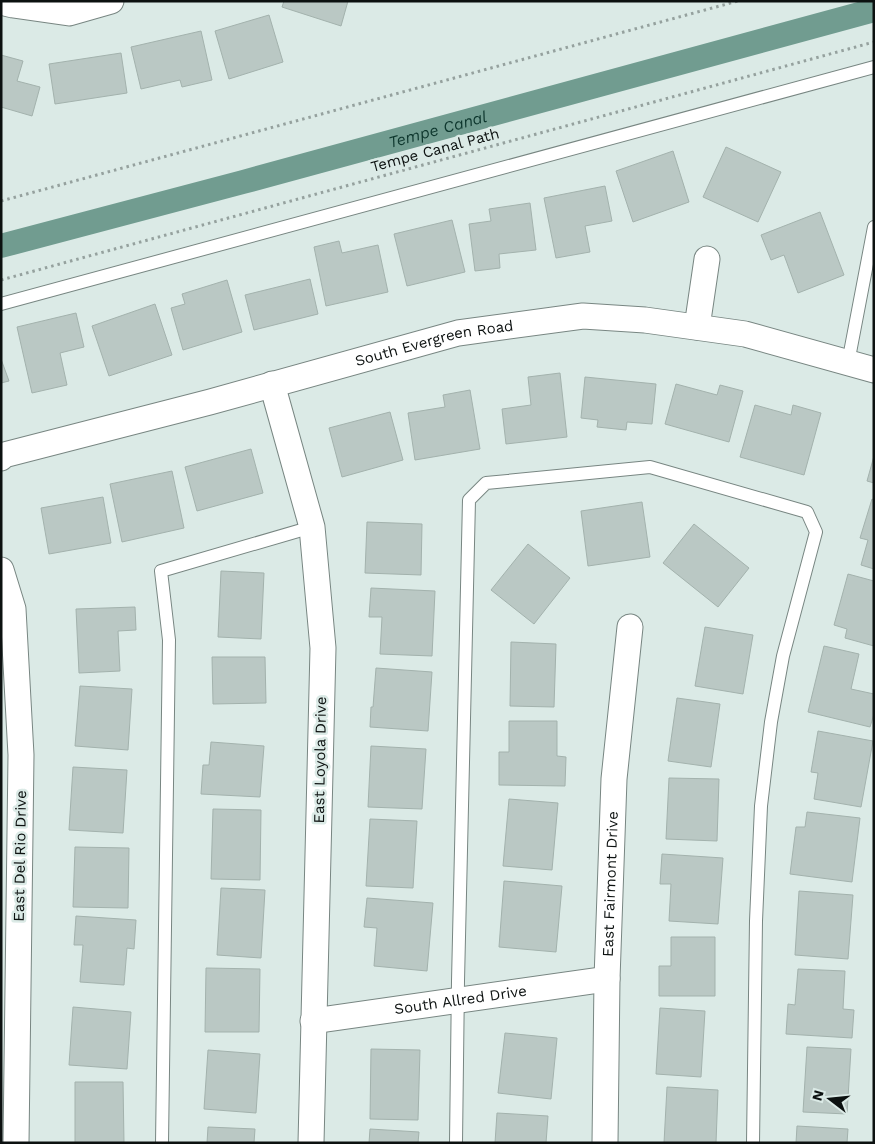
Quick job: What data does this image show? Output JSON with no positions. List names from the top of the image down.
{
  "streets": {
    "street": [
      "South Evergreen Road",
      "East Loyola Drive",
      "East Del Rio Drive",
      "East Fairmont Drive",
      "South Allred Drive"
    ],
    "path": ["Tempe Canal Path"]
  },
  "crossings": [
    ["South Evergreen Road", "East Loyola Drive"],
    ["East Loyola Drive", "South Allred Drive"],
    ["East Fairmont Drive", "South Allred Drive"]
  ],
  "water": ["Tempe Canal"],
  "north": "left"
}
